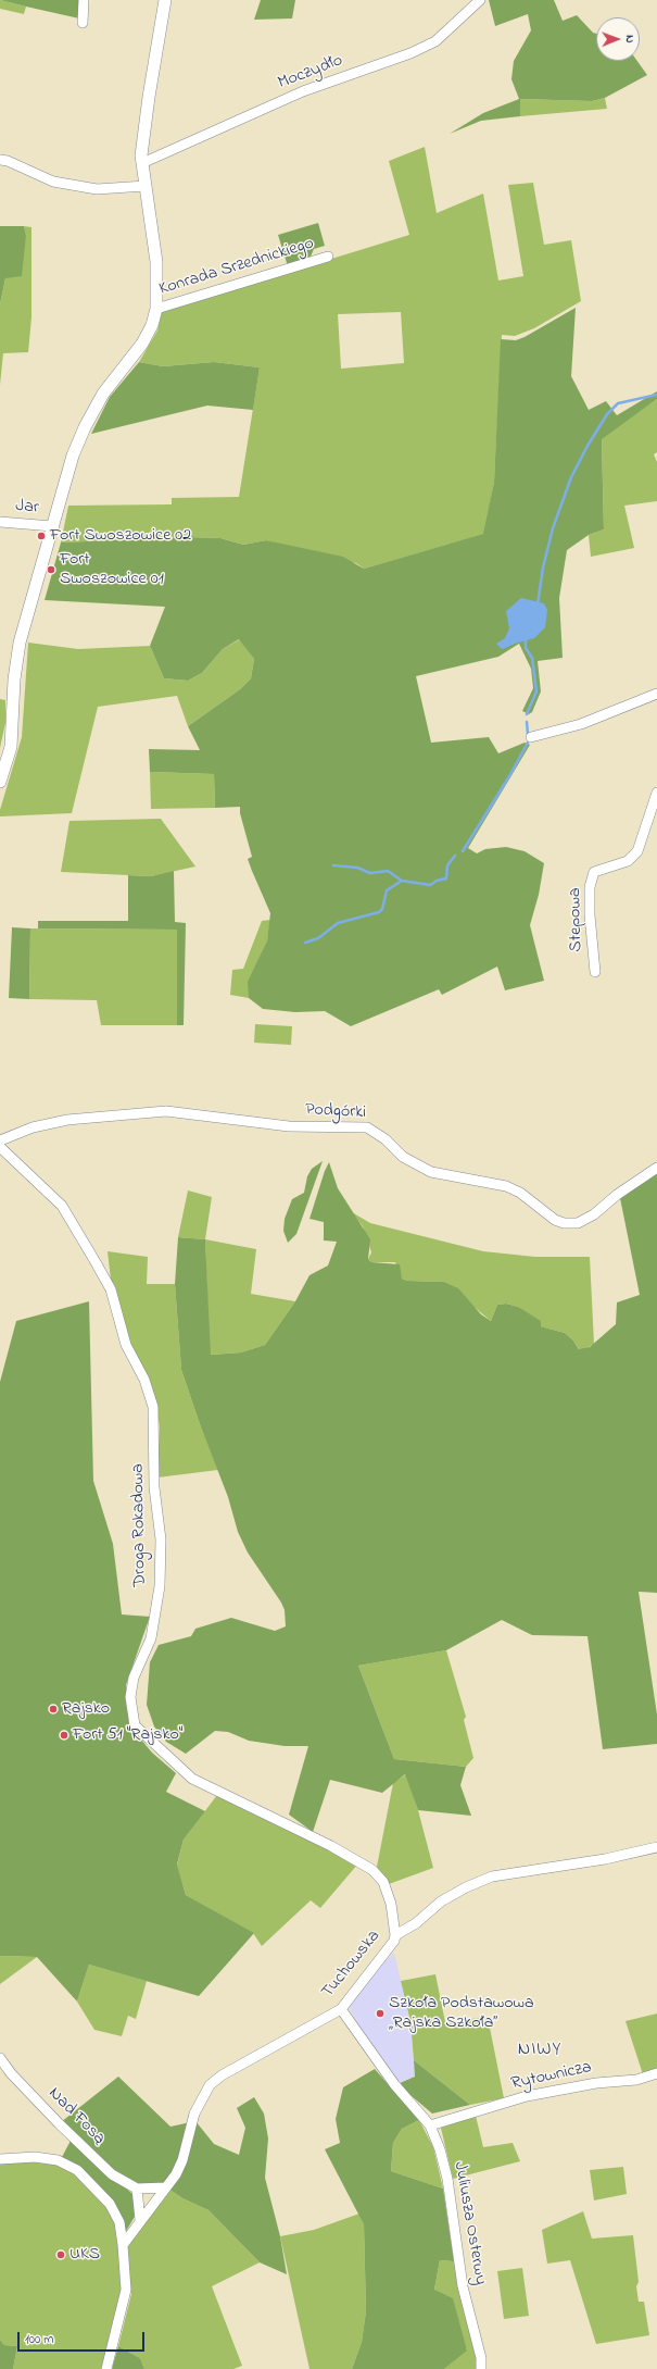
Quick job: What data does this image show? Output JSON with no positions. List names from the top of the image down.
{
  "streets": {
    "street": [
      "Moczydło",
      "Konrada Srzednickiego",
      "Jar",
      "Stepowa",
      "Podgórki",
      "Droga Rokadowa",
      "Tuchowska",
      "Rytownicza",
      "Nad Fosą",
      "Juliusza Osterwy"
    ]
  },
  "crossings": [
    ["Droga Rokadowa", "Tuchowska"],
    ["Tuchowska", "Juliusza Osterwy"],
    ["Rytownicza", "Juliusza Osterwy"]
  ],
  "districts": ["NIWY"],
  "places": [
    "Fort Swoszowice 02",
    "Fort Swoszowice 01",
    "Rajsko",
    "Fort 51 \"Rajsko\"",
    "Szkoła Podstawowa „Rajska Szkoła”",
    "UKS"
  ],
  "scale_bar": "100 m",
  "north": "right"
}
